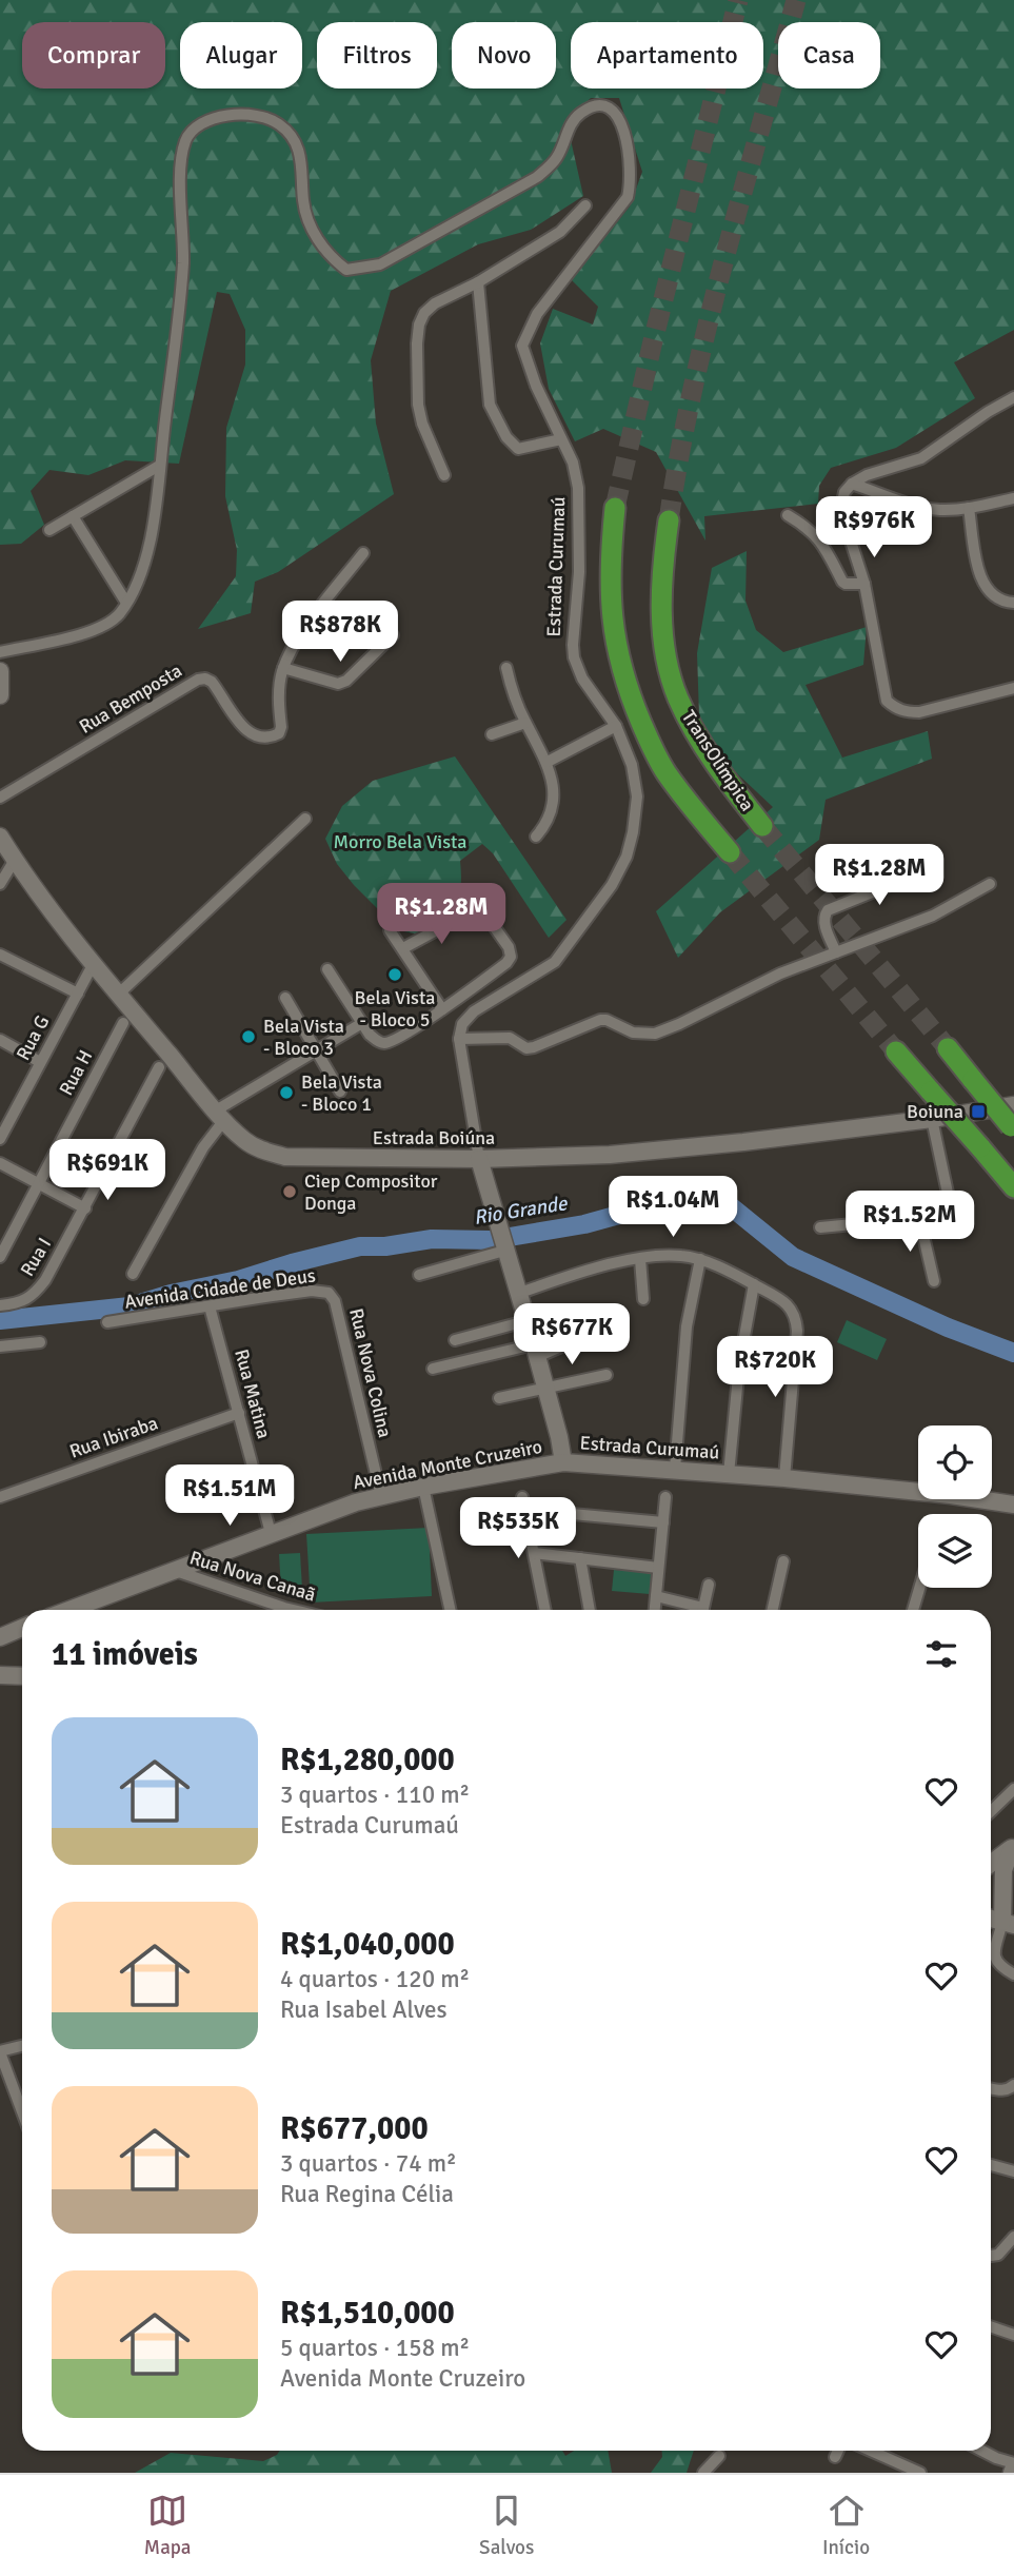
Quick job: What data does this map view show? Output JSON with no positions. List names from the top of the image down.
{
  "streets": {
    "highway": ["TransOlímpica"],
    "street": [
      "Estrada Curumaú",
      "Rua Bemposta",
      "Rua G",
      "Rua H",
      "Estrada Boiúna",
      "Rua I",
      "Avenida Cidade de Deus",
      "Rua Nova Colina",
      "Rua Matina",
      "Rua Ibiraba",
      "Avenida Monte Cruzeiro",
      "Rua Nova Canaã"
    ]
  },
  "crossings": [
    ["Estrada Curumaú", "Estrada Boiúna"],
    ["Estrada Curumaú", "Avenida Monte Cruzeiro"],
    ["Rua G", "Estrada Boiúna"],
    ["Avenida Cidade de Deus", "Rua Nova Colina"],
    ["Avenida Cidade de Deus", "Rua Matina"],
    ["Rua Nova Colina", "Avenida Monte Cruzeiro"],
    ["Rua Matina", "Rua Ibiraba"],
    ["Rua Matina", "Avenida Monte Cruzeiro"],
    ["Avenida Monte Cruzeiro", "Rua Nova Canaã"]
  ],
  "water": ["Rio Grande"],
  "parks": ["Morro Bela Vista"],
  "places": {
    "other": [
      "Bela Vista - Bloco 5",
      "Bela Vista - Bloco 3",
      "Bela Vista - Bloco 1",
      "Ciep Compositor Donga"
    ],
    "transit": ["Boiuna"]
  },
  "page": {
    "chip": [
      "Comprar",
      "Alugar",
      "Filtros",
      "Novo",
      "Apartamento",
      "Casa"
    ],
    "price": [
      "R$976K",
      "R$878K",
      "R$1.28M",
      "R$1.28M",
      "R$691K",
      "R$1.04M",
      "R$1.52M",
      "R$677K",
      "R$720K",
      "R$1.51M",
      "R$535K"
    ],
    "heading": "11 imóveis",
    "list": [
      {
        "name": "R$1,280,000",
        "note": "3 quartos · 110 m² · Estrada Curumaú"
      },
      {
        "name": "R$1,040,000",
        "note": "4 quartos · 120 m² · Rua Isabel Alves"
      },
      {
        "name": "R$677,000",
        "note": "3 quartos · 74 m² · Rua Regina Célia"
      },
      {
        "name": "R$1,510,000",
        "note": "5 quartos · 158 m² · Avenida Monte Cruzeiro"
      }
    ],
    "tabs": ["Mapa", "Salvos", "Início"]
  }
}
